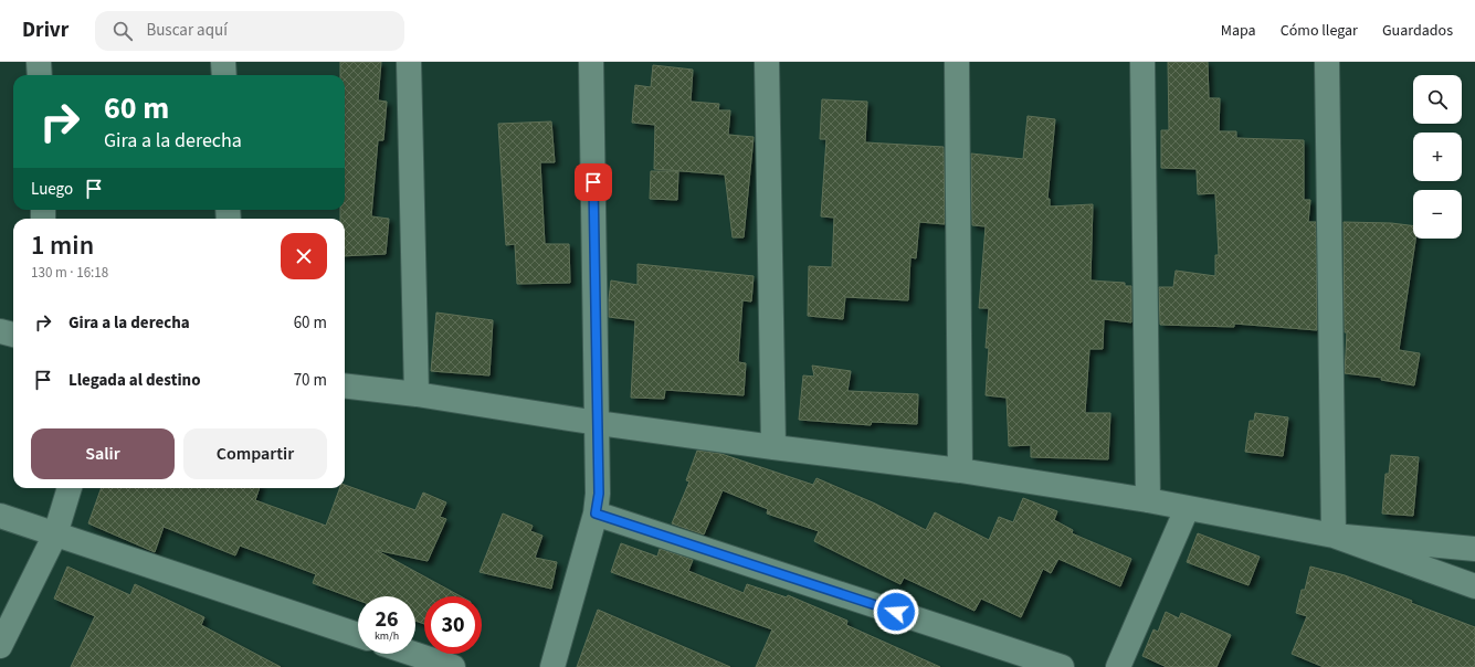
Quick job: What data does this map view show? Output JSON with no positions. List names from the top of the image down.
{
  "page": {
    "header": "Drivr",
    "search": "Buscar aquí",
    "nav": ["Mapa", "Cómo llegar", "Guardados"],
    "map_buttons": ["+", "−"],
    "turn": ["60 m", "Gira a la derecha"],
    "then": "Luego",
    "heading": ["1 min", "130 m · 16:18"],
    "list": [
      {
        "name": "Gira a la derecha",
        "value": "60 m"
      },
      {
        "name": "Llegada al destino",
        "value": "70 m"
      }
    ],
    "buttons": ["Salir", "Compartir"],
    "speed": "26 km/h",
    "limit": "30"
  }
}
